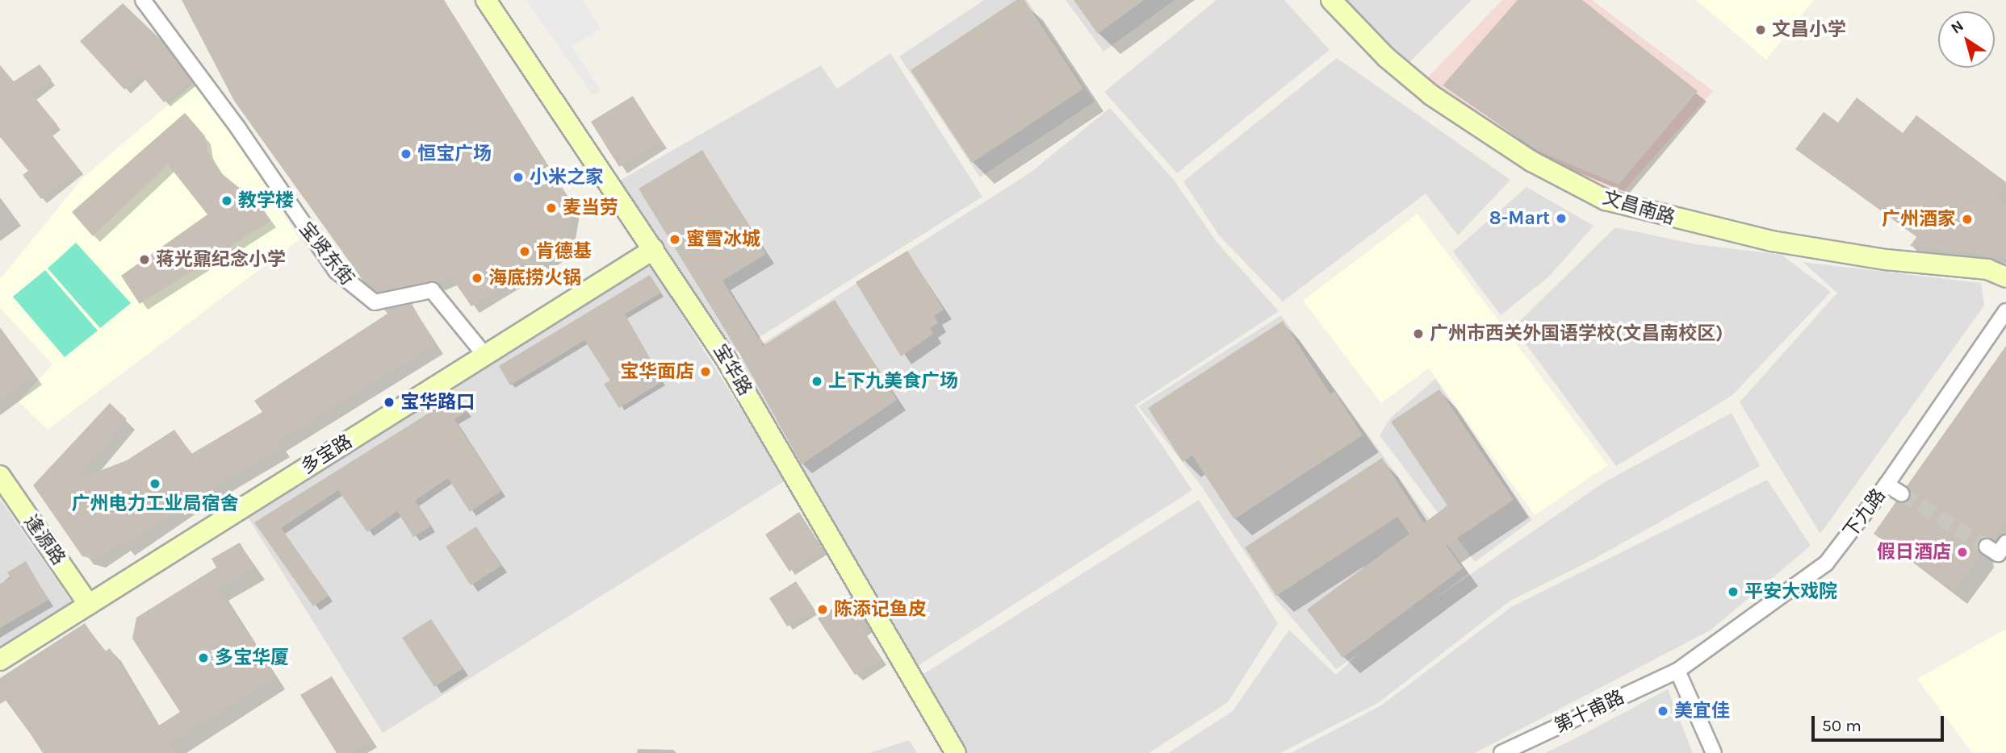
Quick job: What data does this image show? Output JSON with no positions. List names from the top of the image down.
{
  "streets": {
    "street": [
      "文昌南路",
      "宝贤东街",
      "宝华路",
      "多宝路",
      "下九路",
      "逢源路",
      "第十甫路"
    ]
  },
  "crossings": [
    ["宝贤东街", "多宝路"],
    ["宝华路", "多宝路"],
    ["多宝路", "逢源路"],
    ["下九路", "第十甫路"]
  ],
  "places": [
    "文昌小学",
    "恒宝广场",
    "小米之家",
    "教学楼",
    "麦当劳",
    "8-Mart",
    "广州酒家",
    "蜜雪冰城",
    "肯德基",
    "蒋光鼐纪念小学",
    "海底捞火锅",
    "广州市西关外国语学校(文昌南校区)",
    "宝华面店",
    "上下九美食广场",
    "宝华路口",
    "广州电力工业局宿舍",
    "假日酒店",
    "平安大戏院",
    "陈添记鱼皮",
    "多宝华厦",
    "美宜佳"
  ],
  "scale_bar": "50 m",
  "north": "top left"
}
